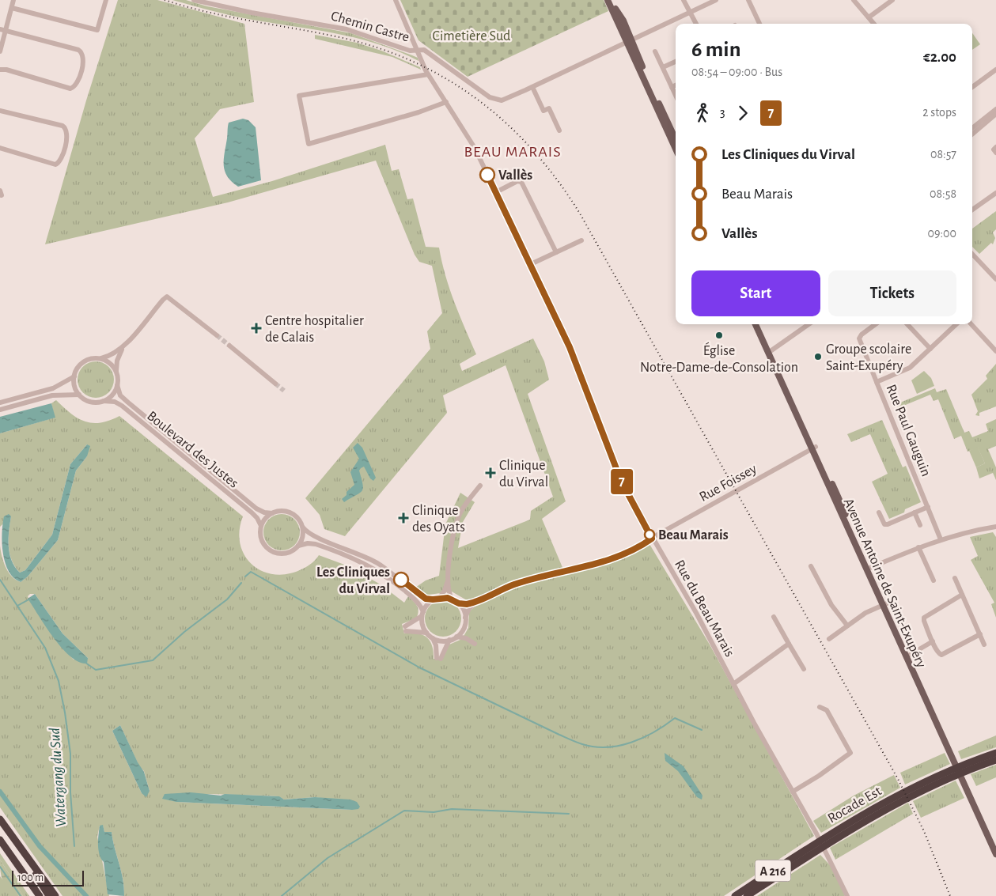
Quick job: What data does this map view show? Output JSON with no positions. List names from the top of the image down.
{
  "streets": {
    "highway": ["Rocade Est", "A 216"],
    "main road": ["Avenue Antoine de Saint-Exupéry"],
    "street": [
      "Chemin Castre",
      "Rue Paul Gauguin",
      "Boulevard des Justes",
      "Rue Foissey",
      "Rue du Beau Marais"
    ]
  },
  "crossings": [
    ["Chemin Castre", "Rue du Beau Marais"],
    ["Rue Foissey", "Avenue Antoine de Saint-Exupéry"],
    ["Rue Foissey", "Rue du Beau Marais"]
  ],
  "districts": ["BEAU MARAIS"],
  "water": ["Watergang du Sud"],
  "parks": ["Cimetière Sud"],
  "places": {
    "other": [
      "Vallès",
      "Église Notre-Dame-de-Consolation",
      "Groupe scolaire Saint-Exupéry",
      "Beau Marais",
      "Les Cliniques du Virval"
    ],
    "health": ["Centre hospitalier de Calais", "Clinique du Virval", "Clinique des Oyats"]
  },
  "lines": ["bus line 7"],
  "scale_bar": "100 m",
  "page": {
    "on_map": "7",
    "heading": ["6 min", "08:54 – 09:00 · Bus", "€2.00"],
    "legs": ["3", "7", "2 stops"],
    "list": [
      {
        "name": "Les Cliniques du Virval",
        "value": "08:57"
      },
      {
        "name": "Beau Marais",
        "value": "08:58"
      },
      {
        "name": "Vallès",
        "value": "09:00"
      }
    ],
    "buttons": ["Start", "Tickets"],
    "scale": "100 m"
  }
}
